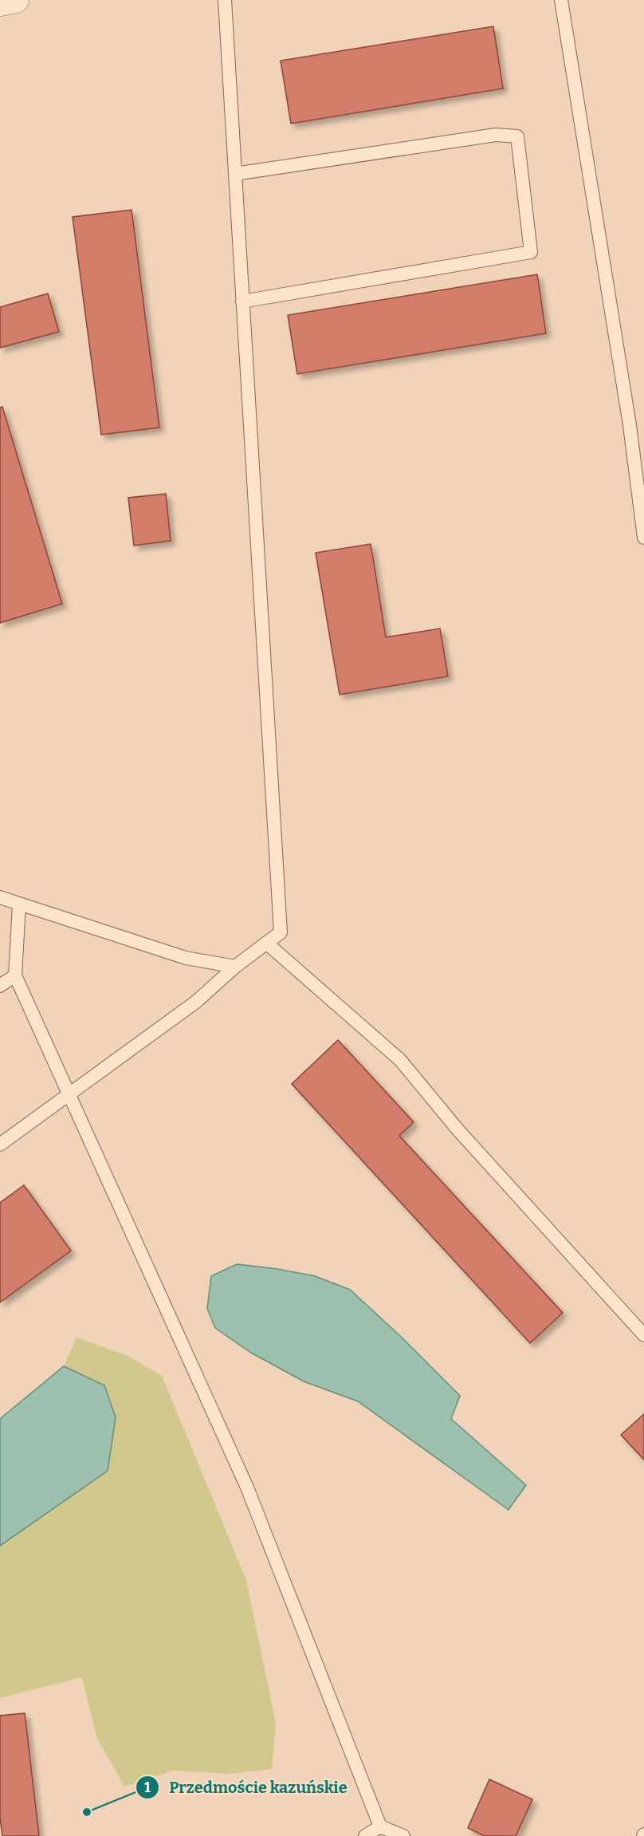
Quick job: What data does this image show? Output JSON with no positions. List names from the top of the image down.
{
  "places": ["Przedmoście kazuńskie"]
}
